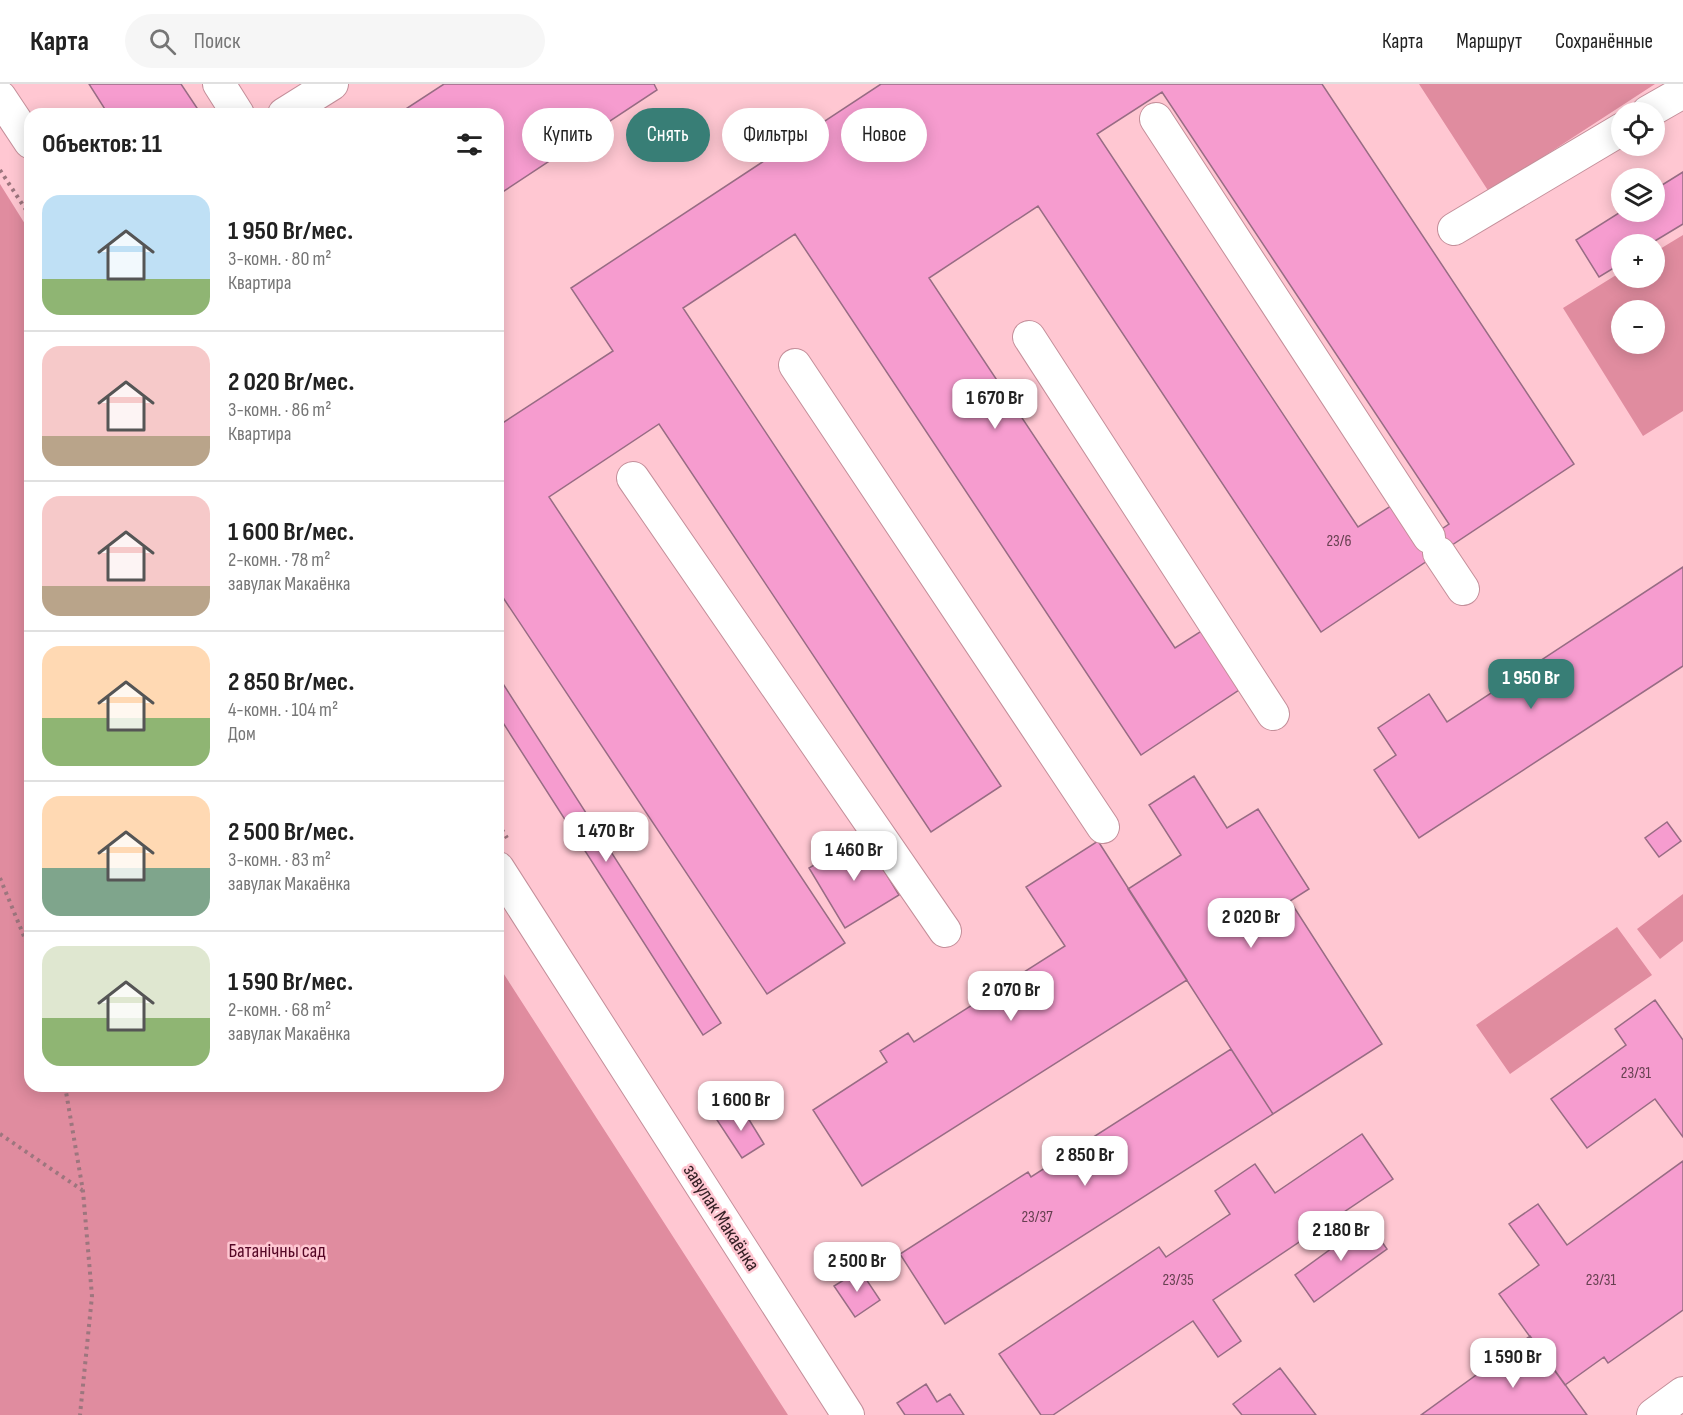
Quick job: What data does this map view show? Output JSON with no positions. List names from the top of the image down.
{
  "streets": {
    "street": ["завулак Макаёнка"]
  },
  "parks": ["Батанічны сад"],
  "house_numbers": [
    "23/6",
    "23/31",
    "23/37",
    "23/35",
    "23/31"
  ],
  "page": {
    "header": "Карта",
    "search": "Поиск",
    "nav": ["Карта", "Маршрут", "Сохранённые"],
    "map_buttons": ["+", "−"],
    "chip": [
      "Купить",
      "Снять",
      "Фильтры",
      "Новое"
    ],
    "heading": "Объектов: 11",
    "list": [
      {
        "name": "1 950 Br/мес.",
        "note": "3-комн. · 80 m² · Квартира"
      },
      {
        "name": "2 020 Br/мес.",
        "note": "3-комн. · 86 m² · Квартира"
      },
      {
        "name": "1 600 Br/мес.",
        "note": "2-комн. · 78 m² · завулак Макаёнка"
      },
      {
        "name": "2 850 Br/мес.",
        "note": "4-комн. · 104 m² · Дом"
      },
      {
        "name": "2 500 Br/мес.",
        "note": "3-комн. · 83 m² · завулак Макаёнка"
      },
      {
        "name": "1 590 Br/мес.",
        "note": "2-комн. · 68 m² · завулак Макаёнка"
      }
    ],
    "price": [
      "1 670 Br",
      "1 950 Br",
      "1 470 Br",
      "1 460 Br",
      "2 020 Br",
      "2 070 Br",
      "1 600 Br",
      "2 850 Br",
      "2 180 Br",
      "2 500 Br",
      "1 590 Br"
    ]
  }
}
